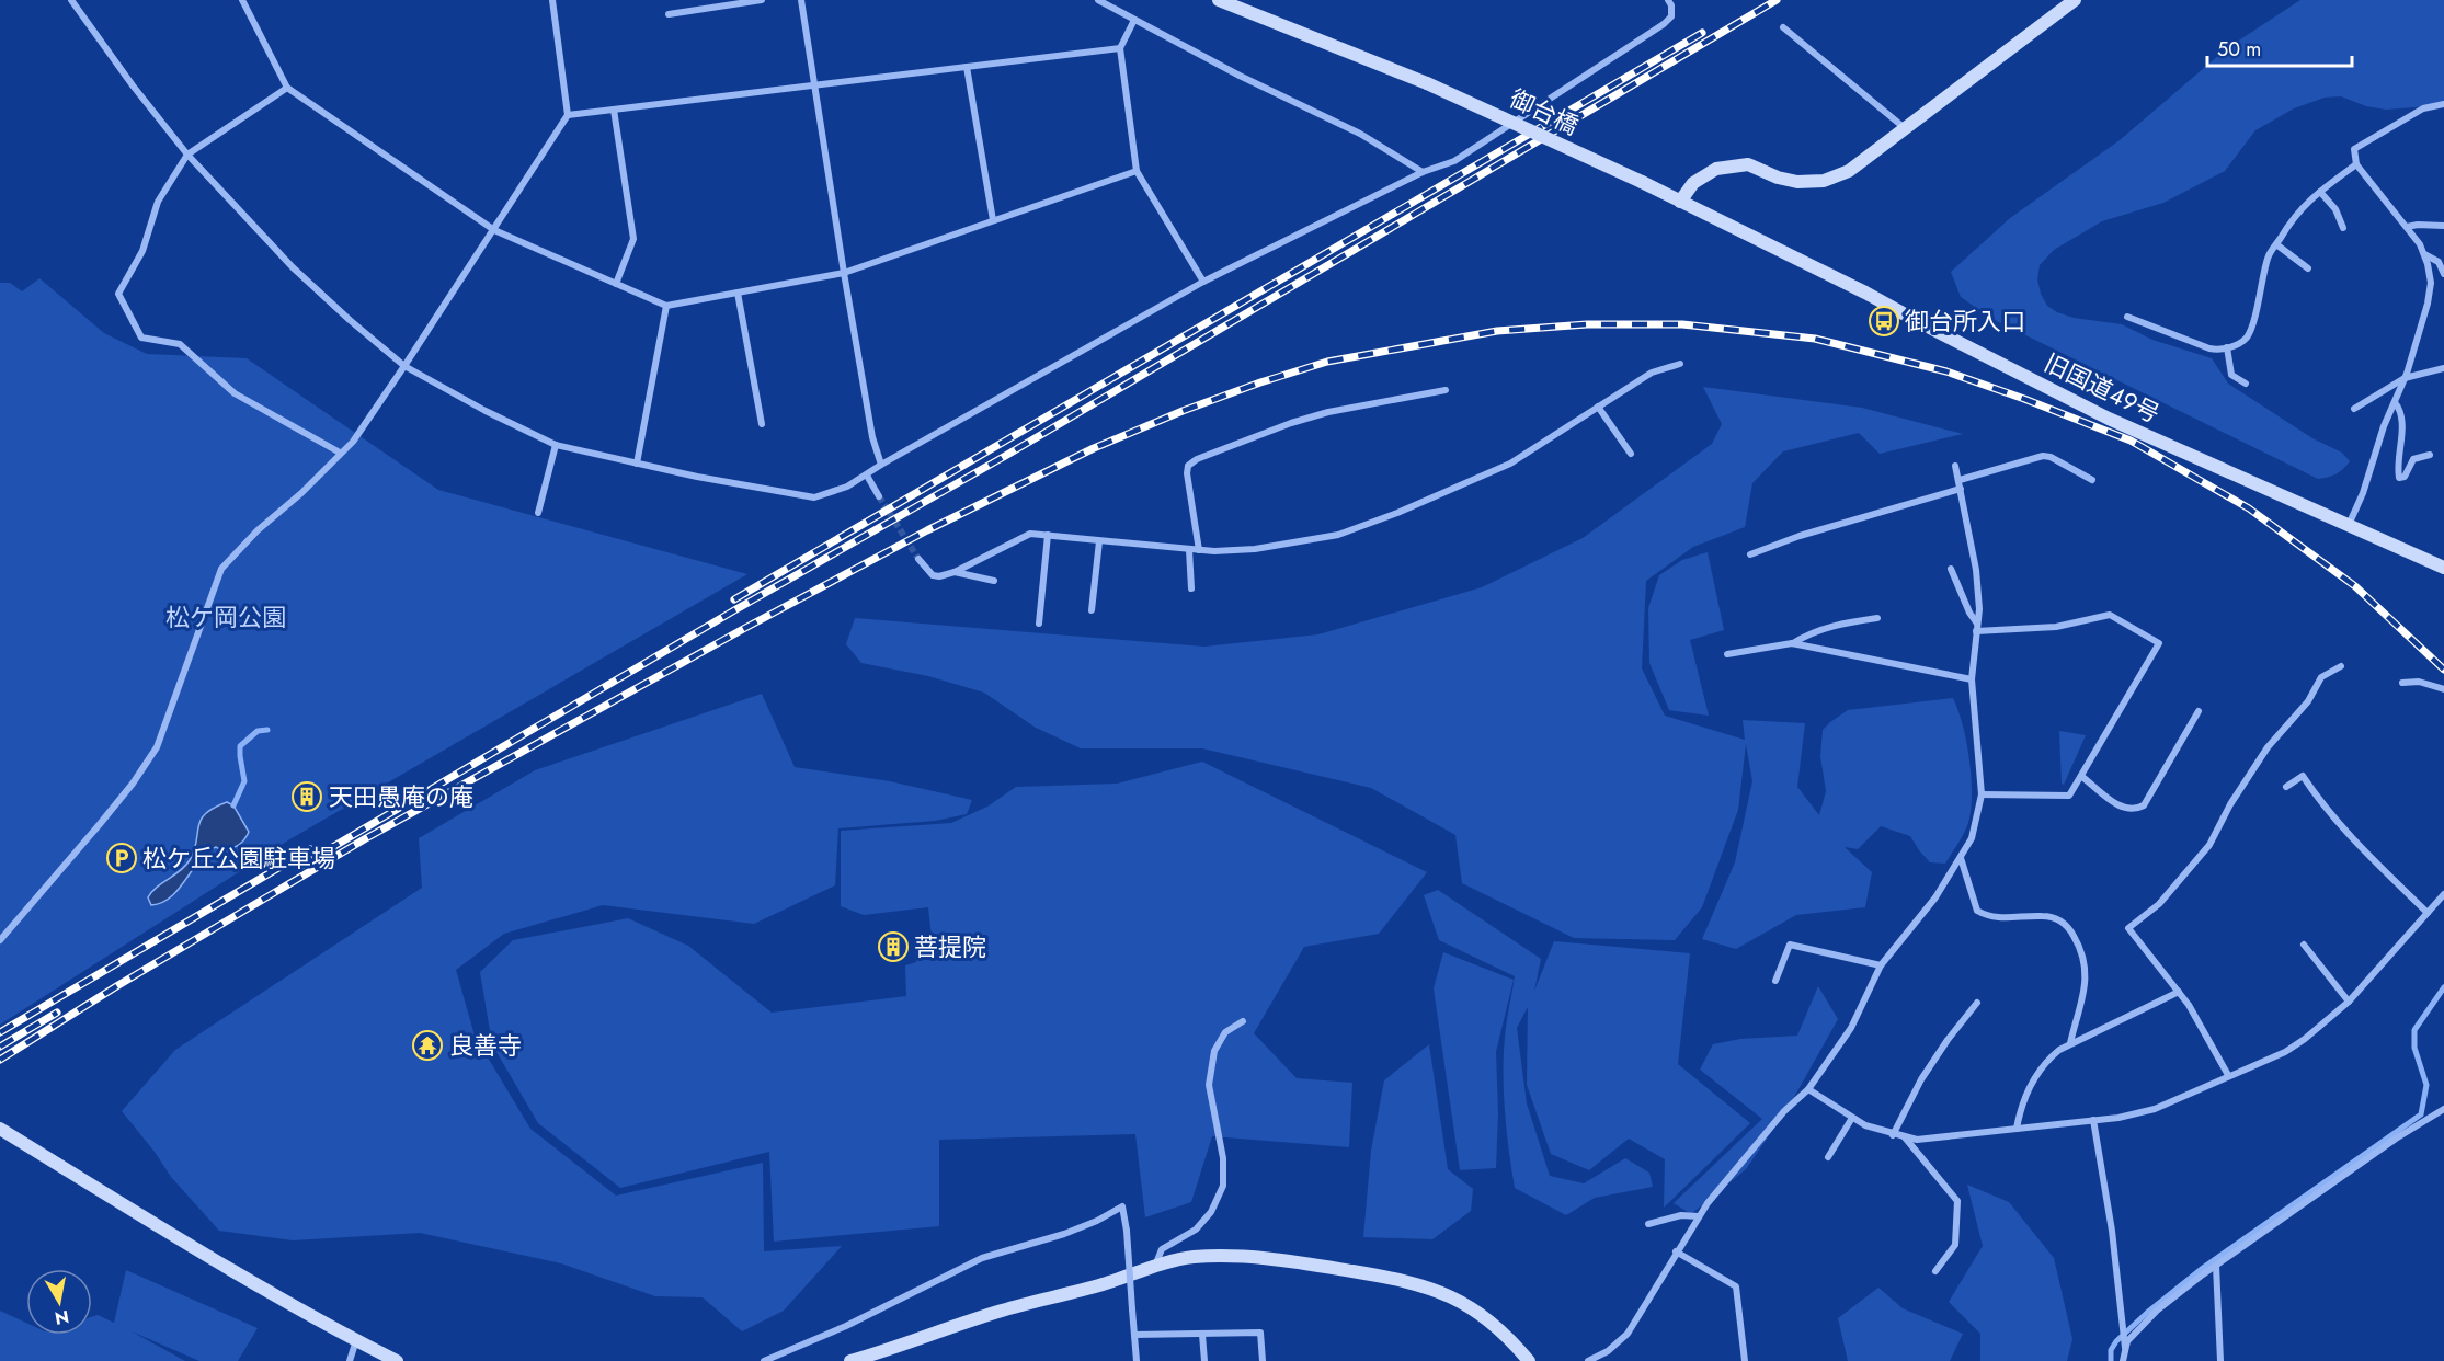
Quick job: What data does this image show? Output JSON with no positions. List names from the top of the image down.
{
  "streets": {
    "street": ["御台橋", "旧国道49号"]
  },
  "crossings": [
    ["御台橋", "旧国道49号"]
  ],
  "parks": ["松ケ岡公園"],
  "places": {
    "bus stop": ["御台所入口"],
    "building": ["天田愚庵の庵", "菩提院"],
    "parking": ["松ケ丘公園駐車場"],
    "temple": ["良善寺"]
  },
  "scale_bar": "50 m",
  "north": "bottom"
}
